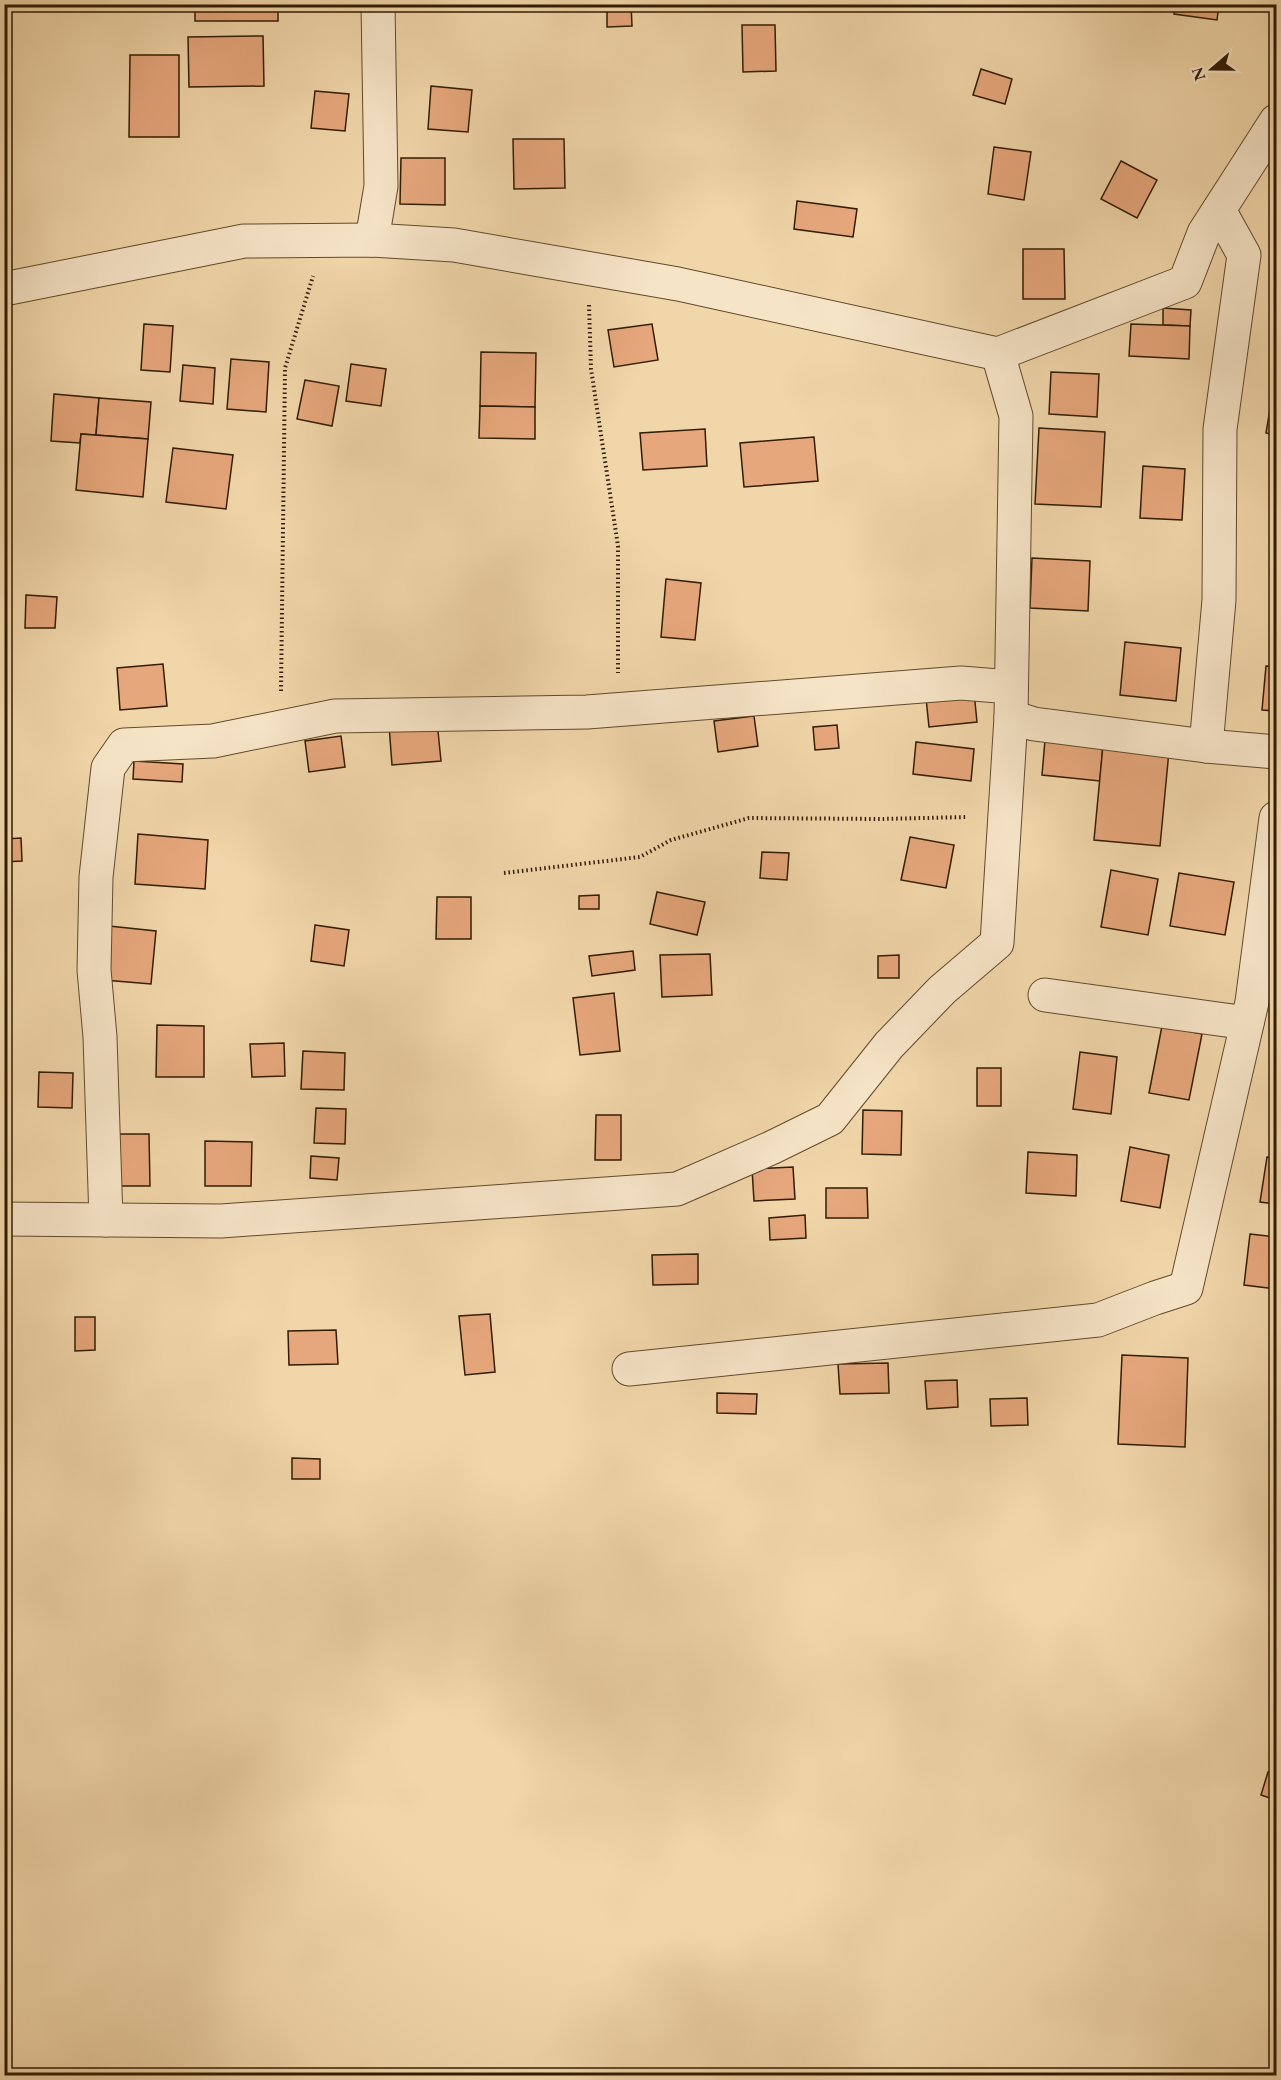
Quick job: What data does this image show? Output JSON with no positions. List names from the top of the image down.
{
  "north": "left"
}
